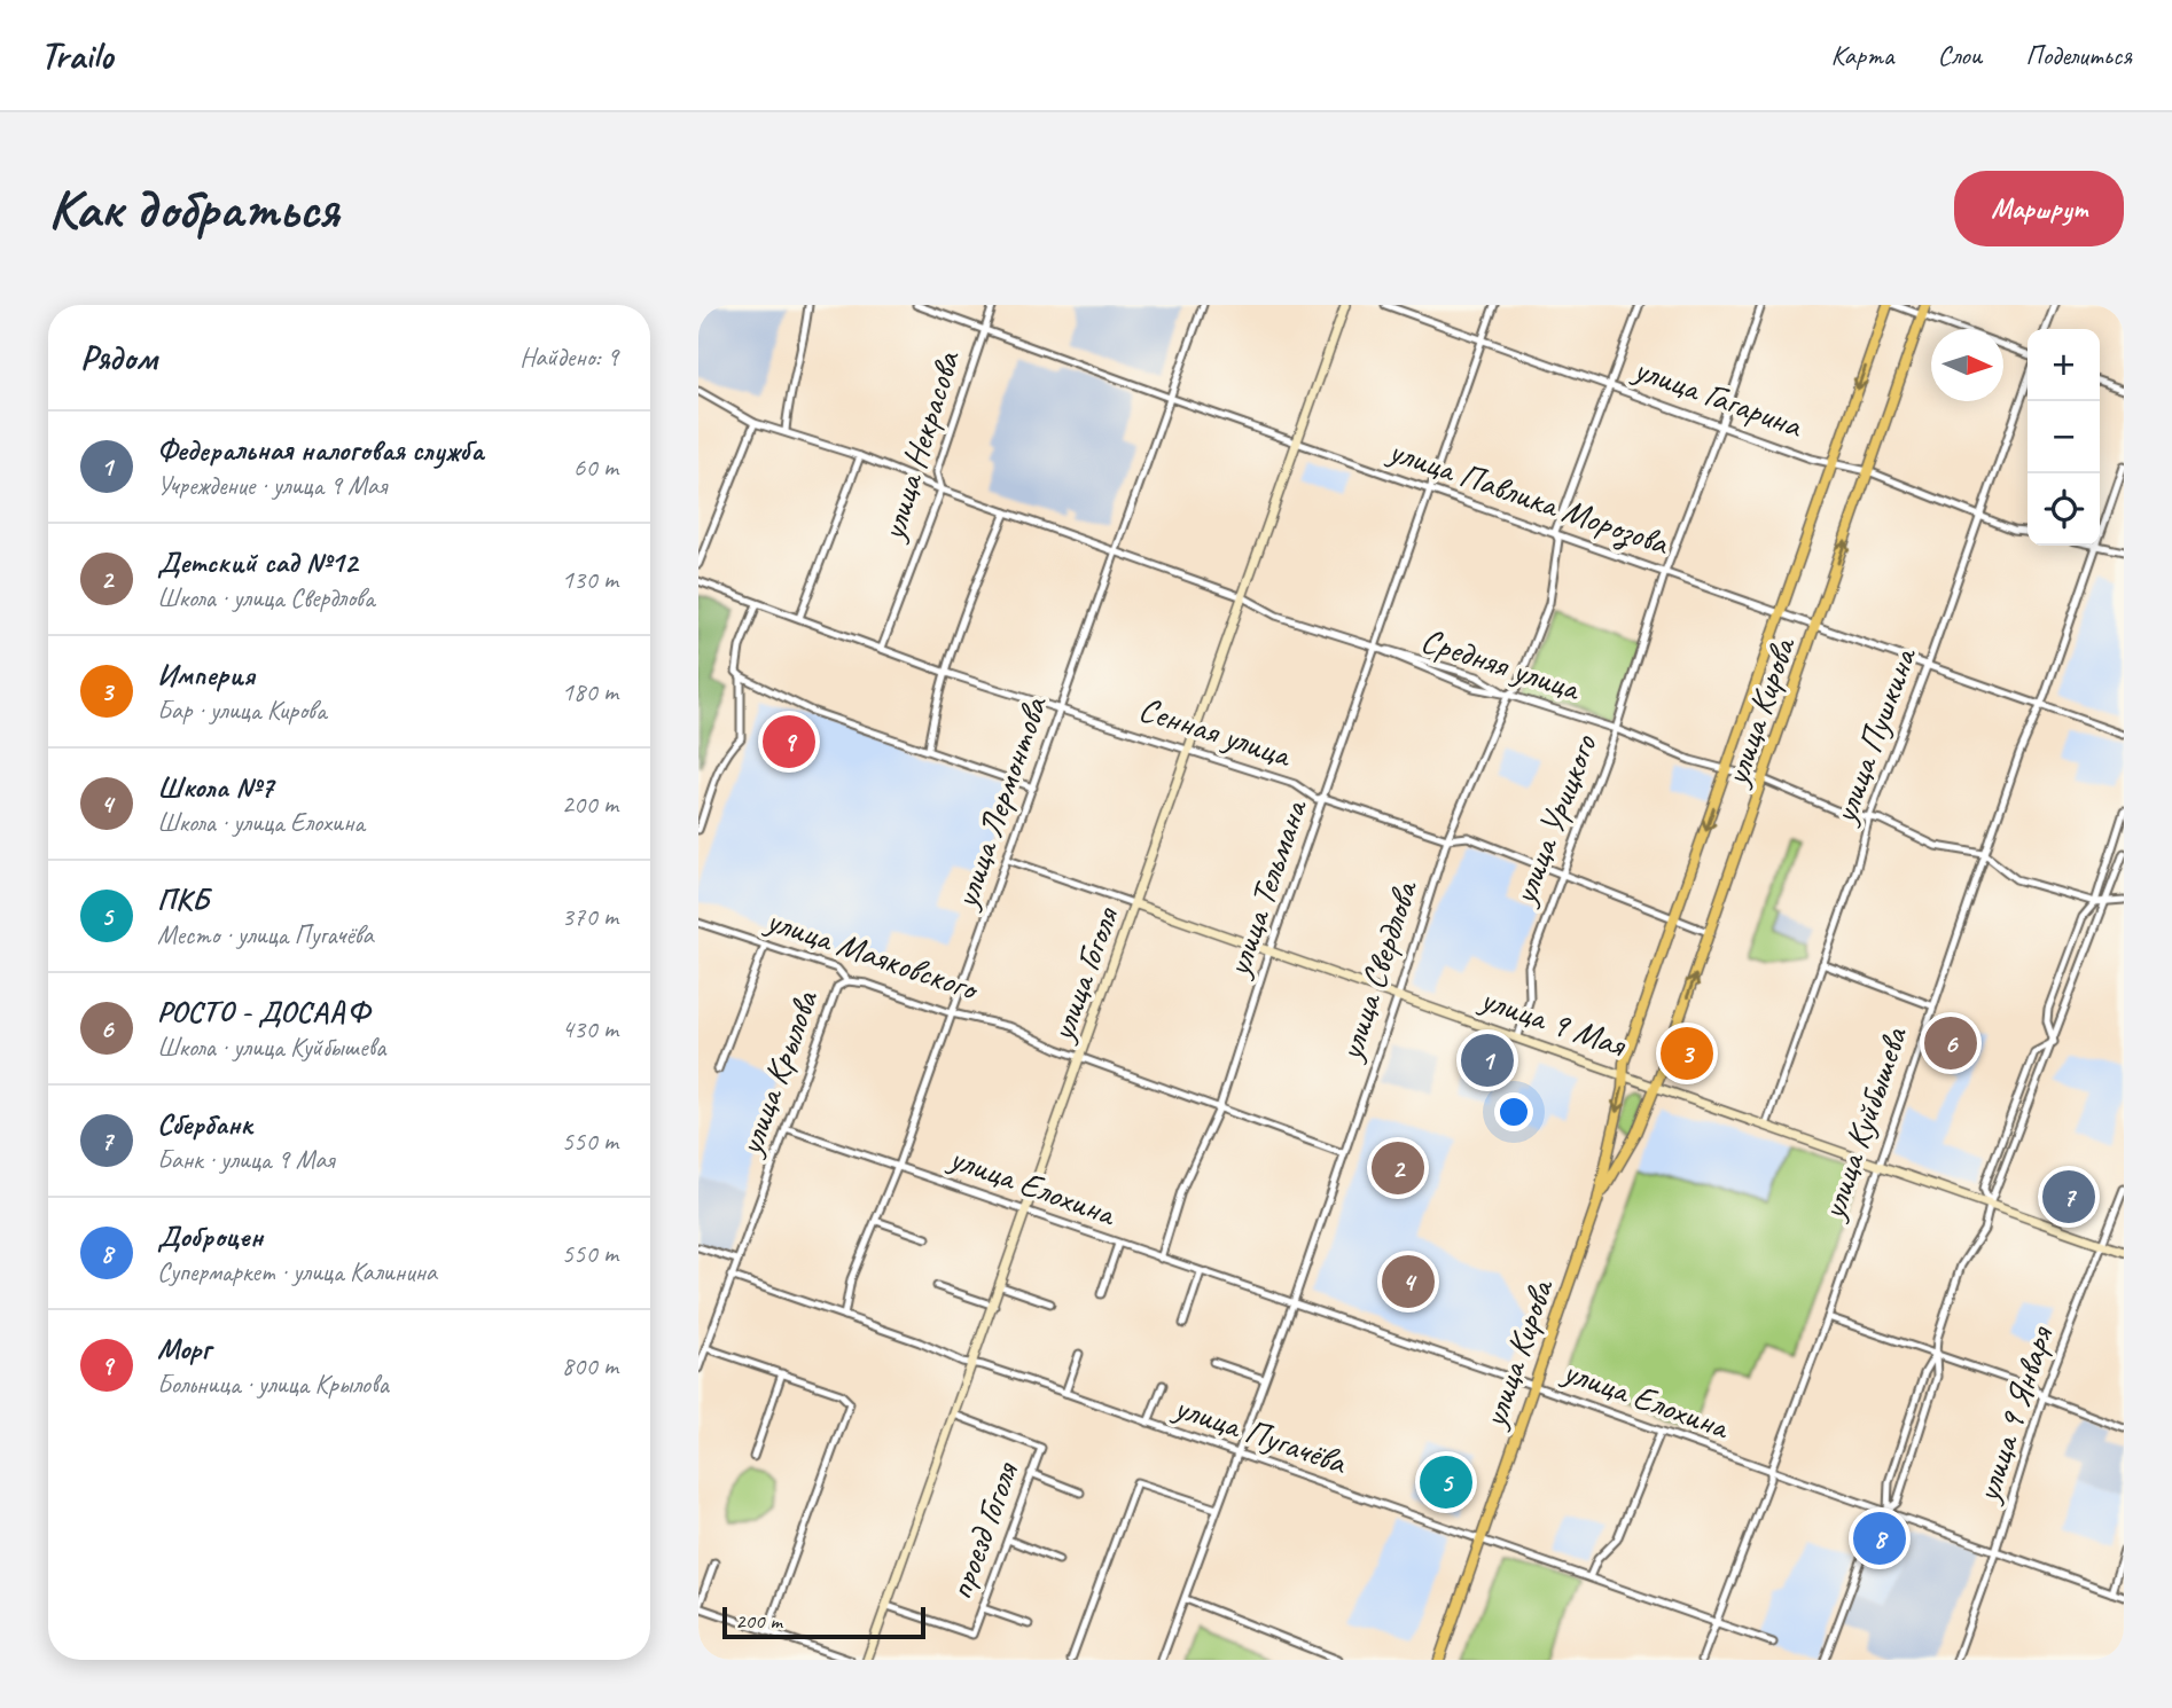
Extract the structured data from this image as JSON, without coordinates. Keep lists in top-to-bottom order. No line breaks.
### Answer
{"streets":{"main road":["улица Кирова"],"street":["улица Гагарина","улица Некрасова","улица Павлика Морозова","Средняя улица","Сенная улица","улица Пушкина","улица Лермонтова","улица Урицкого","улица Тельмана","улица Маяковского","улица Свердлова","улица Гоголя","улица 9 Мая","улица Крылова","улица Куйбышева","улица Елохина","улица 9 Января","улица Пугачёва","проезд Гоголя"]},"crossings":[["улица Гагарина","улица Кирова"],["улица Гагарина","улица Пушкина"],["улица Гагарина","улица Урицкого"],["улица Гагарина","улица Тельмана"],["улица Гагарина","улица Свердлова"],["улица Некрасова","улица Павлика Морозова"],["улица Некрасова","Средняя улица"],["улица Некрасова","Сенная улица"],["улица Павлика Морозова","улица Кирова"],["улица Павлика Морозова","улица Пушкина"],["улица Павлика Морозова","улица Лермонтова"],["улица Павлика Морозова","улица Урицкого"],["улица Павлика Морозова","улица Тельмана"],["улица Павлика Морозова","улица Свердлова"],["улица Павлика Морозова","улица Гоголя"],["улица Павлика Морозова","улица Куйбышева"],["Средняя улица","улица Кирова"],["Средняя улица","улица Пушкина"],["Средняя улица","улица Лермонтова"],["Средняя улица","улица Урицкого"],["Средняя улица","улица Тельмана"],["Средняя улица","улица Свердлова"],["Средняя улица","улица Гоголя"],["Средняя улица","улица Куйбышева"],["улица Кирова","Сенная улица"],["улица Кирова","улица 9 Мая"],["улица Кирова","улица Елохина"],["улица Кирова","улица Пугачёва"],["Сенная улица","улица Лермонтова"],["Сенная улица","улица Урицкого"],["Сенная улица","улица Тельмана"],["Сенная улица","улица Свердлова"],["Сенная улица","улица Гоголя"],["улица Пушкина","улица 9 Мая"],["улица Лермонтова","улица Маяковского"],["улица Лермонтова","улица 9 Мая"],["улица Лермонтова","улица Елохина"],["улица Лермонтова","улица Пугачёва"],["улица Урицкого","улица 9 Мая"],["улица Тельмана","улица Маяковского"],["улица Тельмана","улица 9 Мая"],["улица Тельмана","улица Елохина"],["улица Маяковского","улица Свердлова"],["улица Маяковского","улица Гоголя"],["улица Маяковского","улица Крылова"],["улица Свердлова","улица 9 Мая"],["улица Свердлова","улица Елохина"],["улица Свердлова","улица Пугачёва"],["улица Гоголя","улица 9 Мая"],["улица Гоголя","улица Елохина"],["улица Гоголя","улица Пугачёва"],["улица Гоголя","проезд Гоголя"],["улица 9 Мая","улица Куйбышева"],["улица 9 Мая","улица 9 Января"],["улица Крылова","улица Елохина"],["улица Крылова","улица Пугачёва"],["улица Куйбышева","улица Елохина"],["улица Куйбышева","улица Пугачёва"],["улица Елохина","улица 9 Января"]],"scale_bar":"200 m","north":"right","page":{"header":"Trailo","nav":["Карта","Слои","Поделиться"],"buttons":"Маршрут","title":"Как добраться","heading":["Рядом","Найдено: 9"],"map_buttons":["+","−"],"list":[{"mark":"1","name":"Федеральная налоговая служба","note":"Учреждение · улица 9 Мая","value":"60 m"},{"mark":"2","name":"Детский сад №12","note":"Школа · улица Свердлова","value":"130 m"},{"mark":"3","name":"Империя","note":"Бар · улица Кирова","value":"180 m"},{"mark":"4","name":"Школа №7","note":"Школа · улица Елохина","value":"200 m"},{"mark":"5","name":"ПКБ","note":"Место · улица Пугачёва","value":"370 m"},{"mark":"6","name":"РОСТО - ДОСААФ","note":"Школа · улица Куйбышева","value":"430 m"},{"mark":"7","name":"Сбербанк","note":"Банк · улица 9 Мая","value":"550 m"},{"mark":"8","name":"Доброцен","note":"Супермаркет · улица Калинина","value":"550 m"},{"mark":"9","name":"Морг","note":"Больница · улица Крылова","value":"800 m"}],"pins":["9","6","3","1","2","7","4","5","8"],"scale":"200 m"}}
